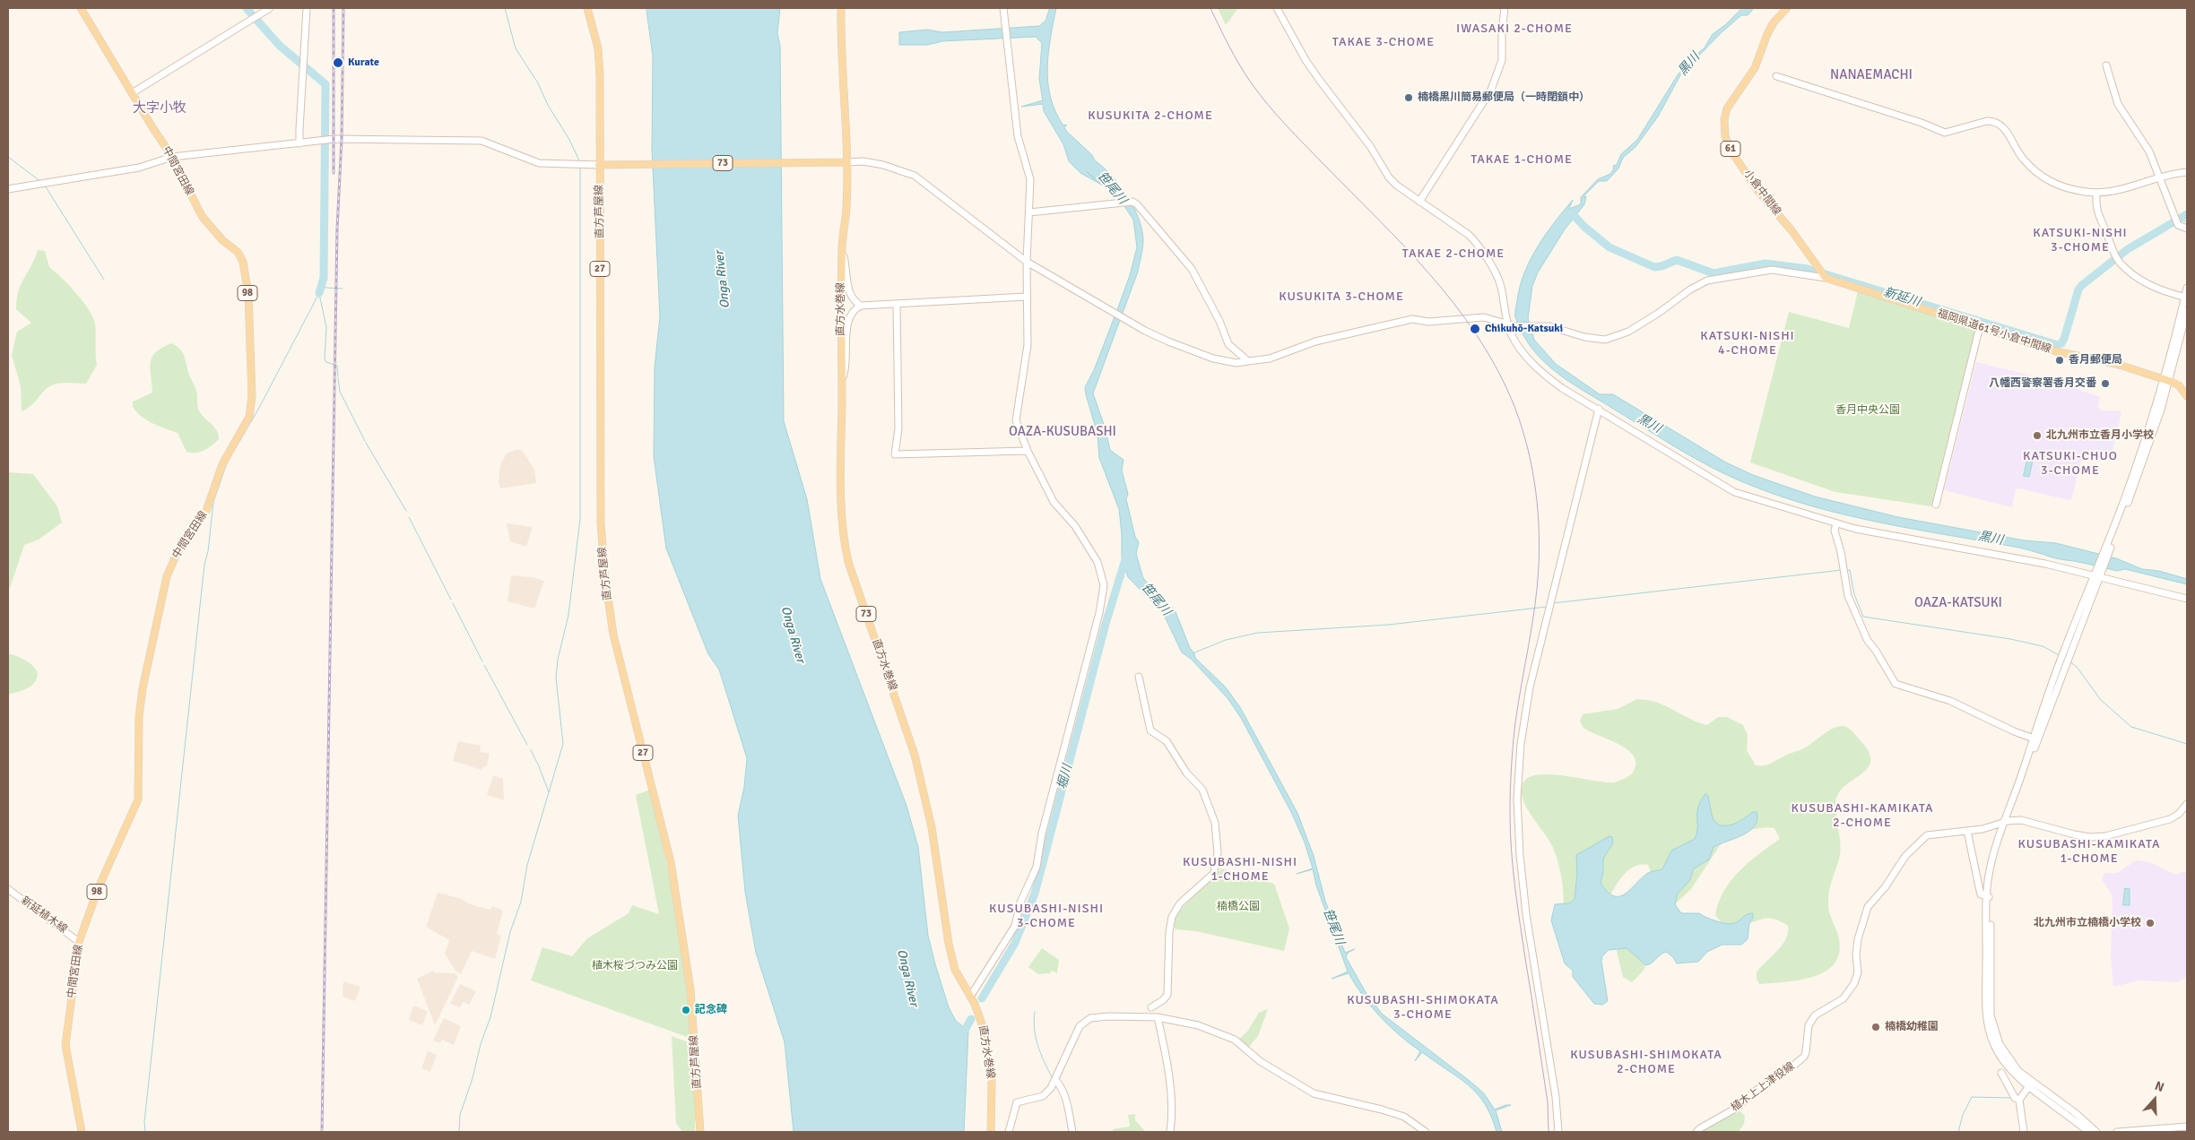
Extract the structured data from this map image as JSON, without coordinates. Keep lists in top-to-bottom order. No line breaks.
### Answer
{"streets":{"main road":["61","73","中間宮田線","小倉中間線","直方芦屋線","27","98","直方水巻線","福岡県道61号小倉中間線"],"street":["新延植木線","植木上上津役線"]},"crossings":[["73","直方芦屋線"],["73","直方水巻線"],["中間宮田線","新延植木線"],["小倉中間線","福岡県道61号小倉中間線"]],"districts":["IWASAKI 2-CHOME","TAKAE 3-CHOME","NANAEMACHI","大字小牧","KUSUKITA 2-CHOME","TAKAE 1-CHOME","KATSUKI-NISHI 3-CHOME","TAKAE 2-CHOME","KUSUKITA 3-CHOME","KATSUKI-NISHI 4-CHOME","OAZA-KUSUBASHI","KATSUKI-CHUO 3-CHOME","OAZA-KATSUKI","KUSUBASHI-KAMIKATA 2-CHOME","KUSUBASHI-KAMIKATA 1-CHOME","KUSUBASHI-NISHI 1-CHOME","KUSUBASHI-NISHI 3-CHOME","KUSUBASHI-SHIMOKATA 3-CHOME","KUSUBASHI-SHIMOKATA 2-CHOME"],"water":["黒川","笹尾川","Onga River","新延川","堀川"],"parks":["香月中央公園","楠橋公園","植木桜づつみ公園"],"places":["Kurate","楠橋黒川簡易郵便局（一時閉鎖中）","Chikuhō-Katsuki","香月郵便局","八幡西警察署香月交番","北九州市立香月小学校","北九州市立楠橋小学校","記念碑","楠橋幼稚園"],"north":"top"}
